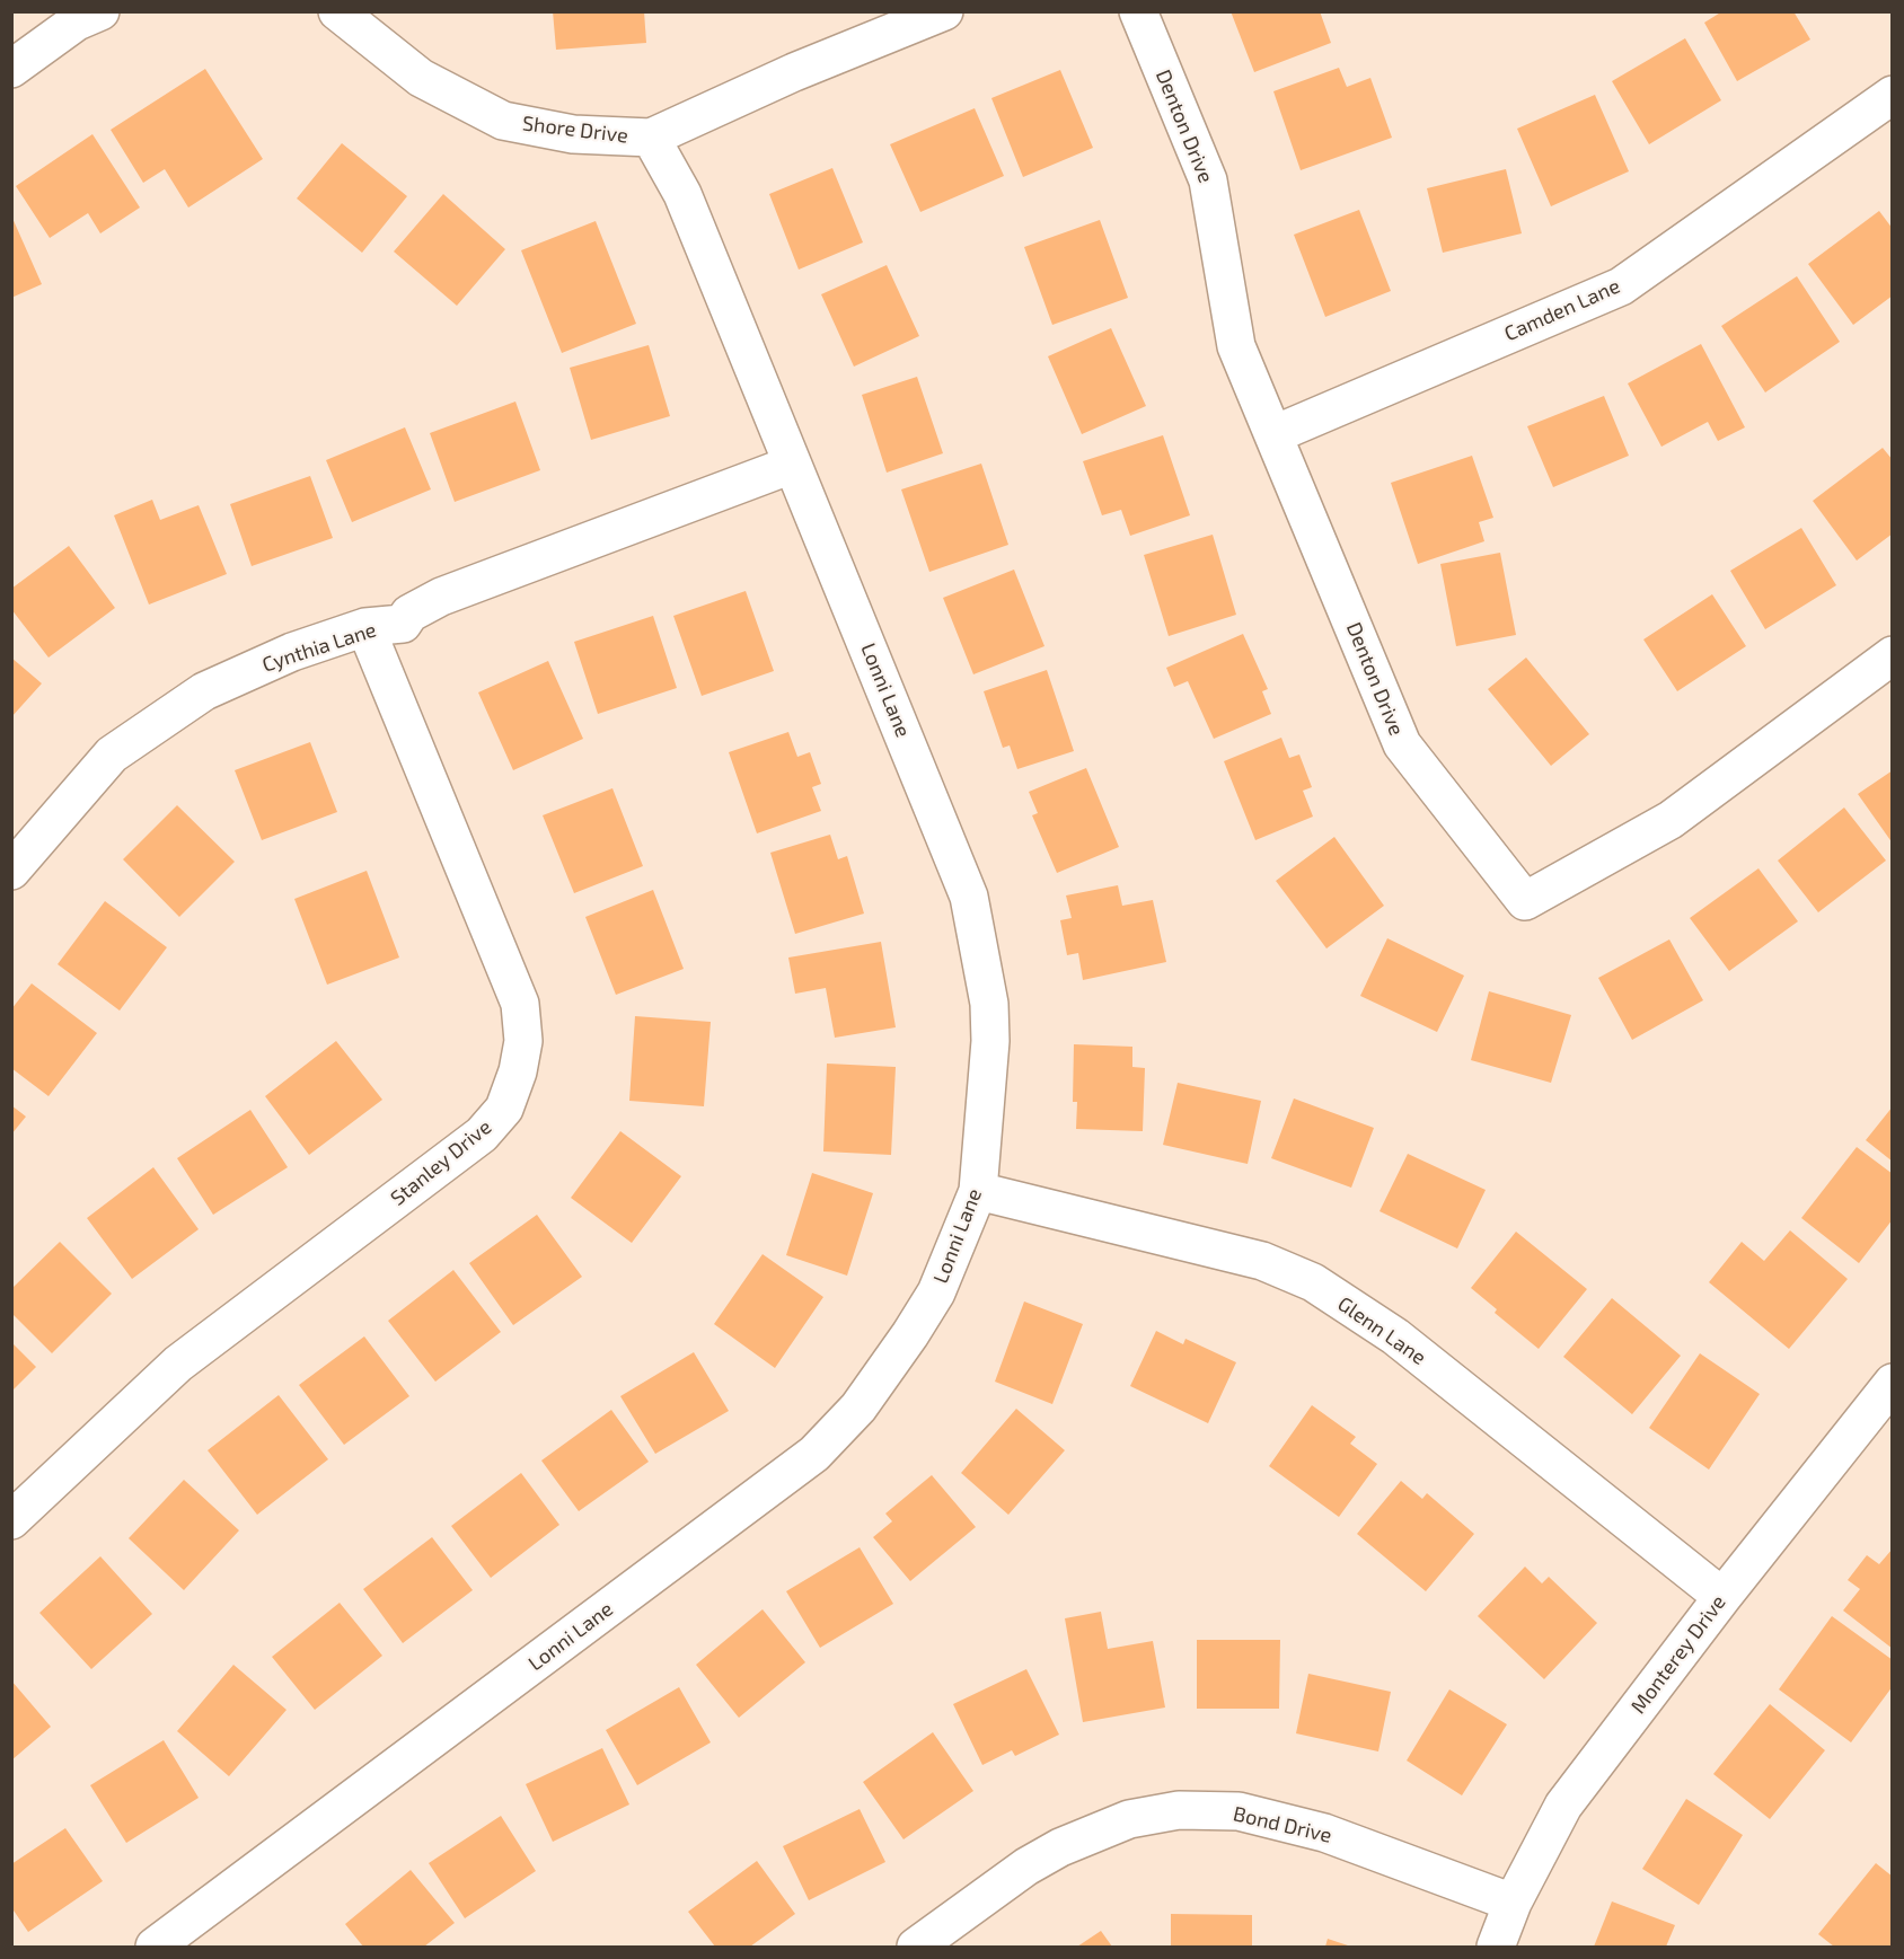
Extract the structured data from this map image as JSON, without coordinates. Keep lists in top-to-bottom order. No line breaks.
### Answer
{"streets":{"street":["Denton Drive","Shore Drive","Camden Lane","Cynthia Lane","Lonni Lane","Stanley Drive","Glenn Lane","Monterey Drive","Bond Drive"]},"crossings":[["Denton Drive","Camden Lane"],["Shore Drive","Lonni Lane"],["Cynthia Lane","Lonni Lane"],["Cynthia Lane","Stanley Drive"],["Lonni Lane","Glenn Lane"],["Glenn Lane","Monterey Drive"],["Monterey Drive","Bond Drive"]]}
